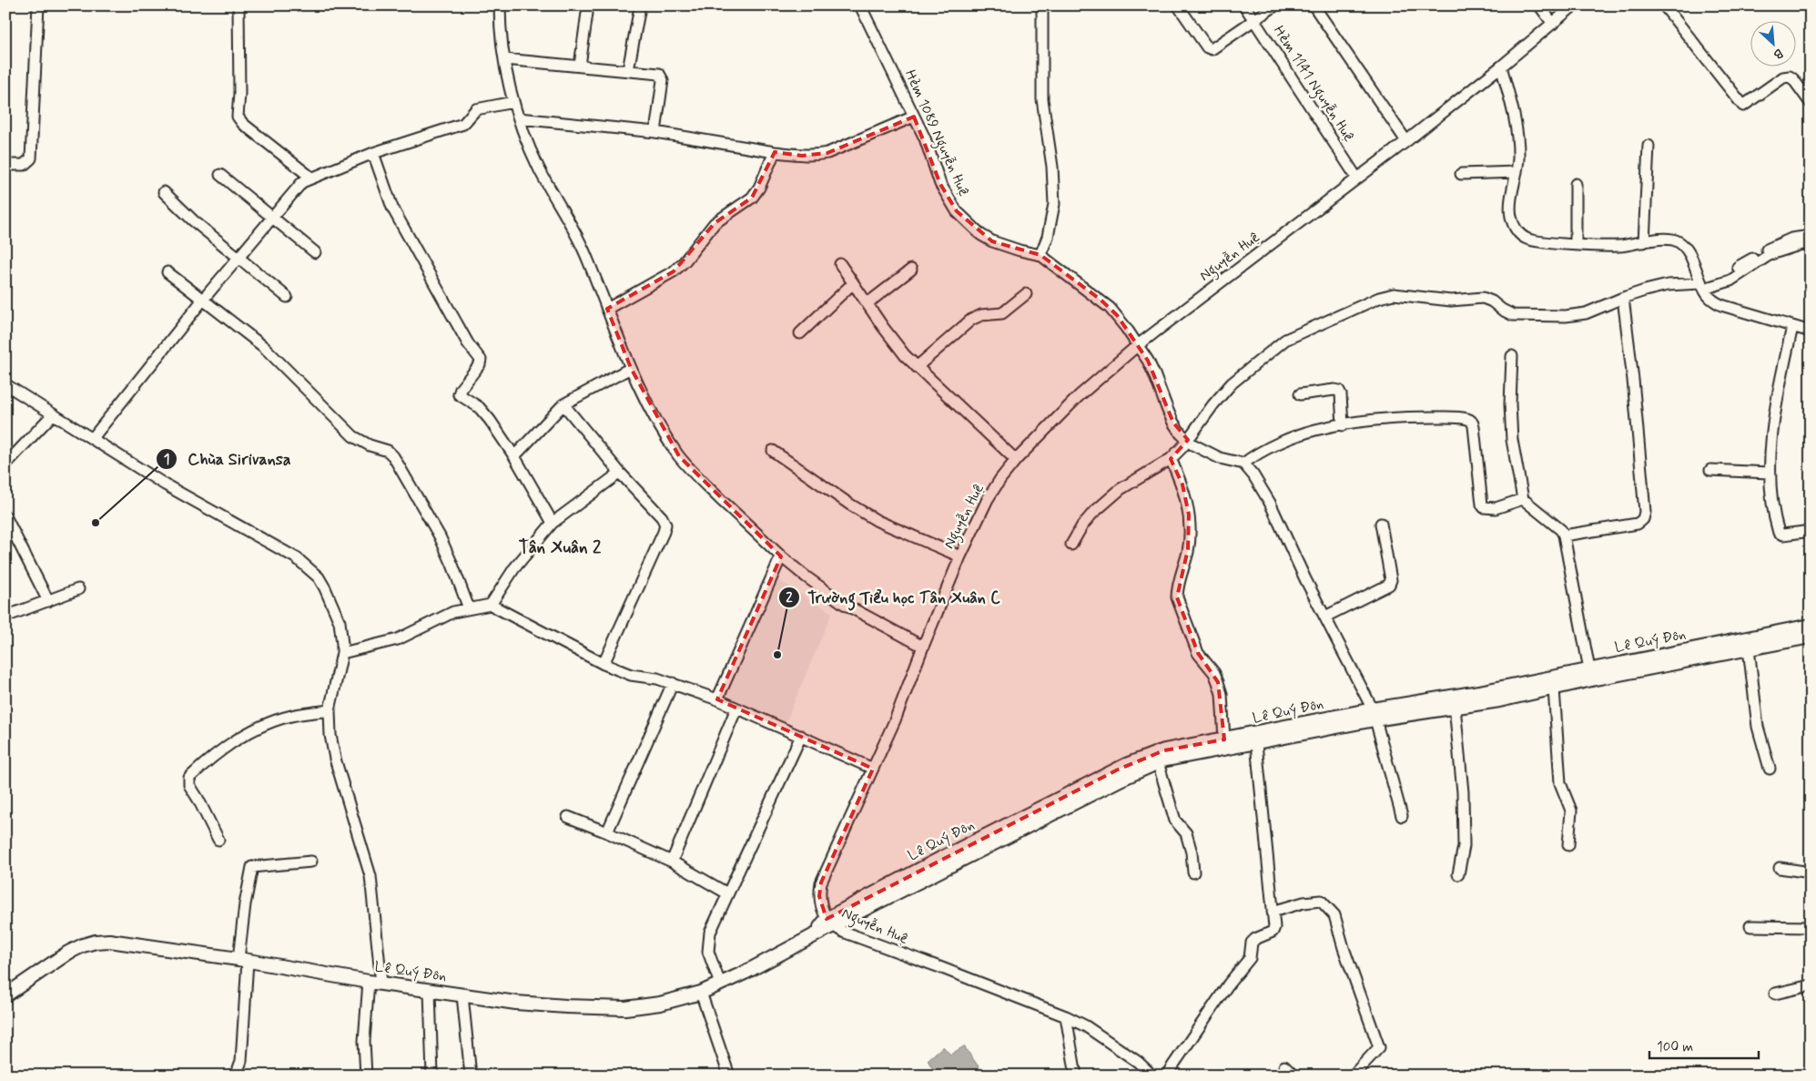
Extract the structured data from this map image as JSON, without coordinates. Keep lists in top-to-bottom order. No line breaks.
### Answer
{"streets":{"main road":["Lê Quý Đôn"],"street":["Hẻm 1141 Nguyễn Huệ","Hẻm 1089 Nguyễn Huệ","Nguyễn Huệ"]},"crossings":[["Hẻm 1141 Nguyễn Huệ","Nguyễn Huệ"],["Hẻm 1089 Nguyễn Huệ","Nguyễn Huệ"],["Nguyễn Huệ","Lê Quý Đôn"]],"districts":["Tân Xuân 2"],"places":["Chùa Sirivansa","Trường Tiểu học Tân Xuân C"],"scale_bar":"100 m","north":"bottom right"}
